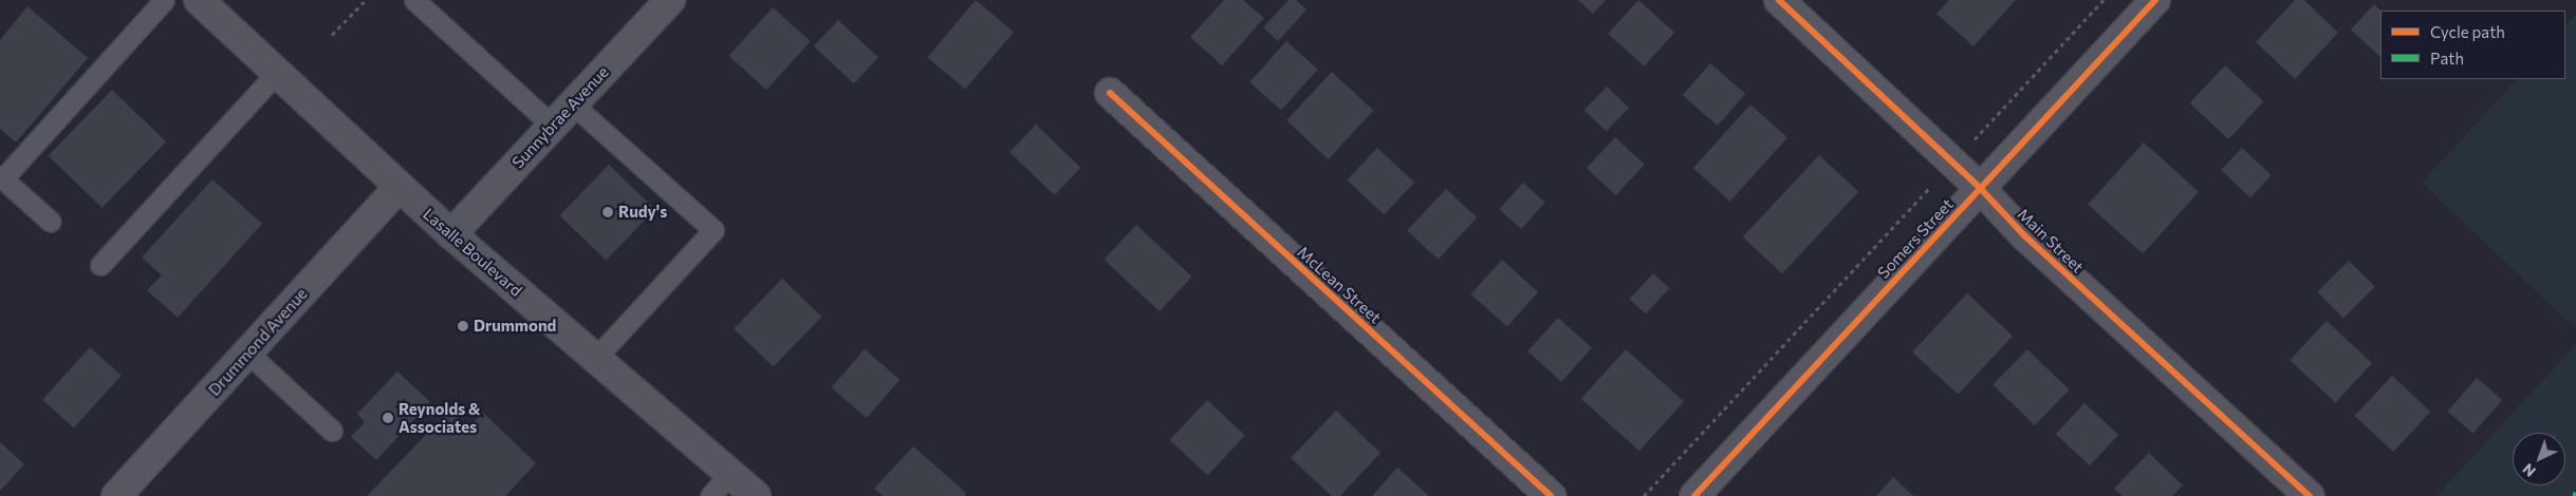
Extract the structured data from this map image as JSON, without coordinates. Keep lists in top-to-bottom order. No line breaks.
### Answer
{"streets":{"main road":["Lasalle Boulevard"],"street":["Sunnybrae Avenue","Somers Street","Main Street","McLean Street","Drummond Avenue"]},"crossings":[["Sunnybrae Avenue","Lasalle Boulevard"],["Somers Street","Main Street"],["Lasalle Boulevard","Drummond Avenue"]],"places":["Rudy's","Drummond","Reynolds & Associates"],"legend":["Cycle path","Path"],"north":"bottom left"}
